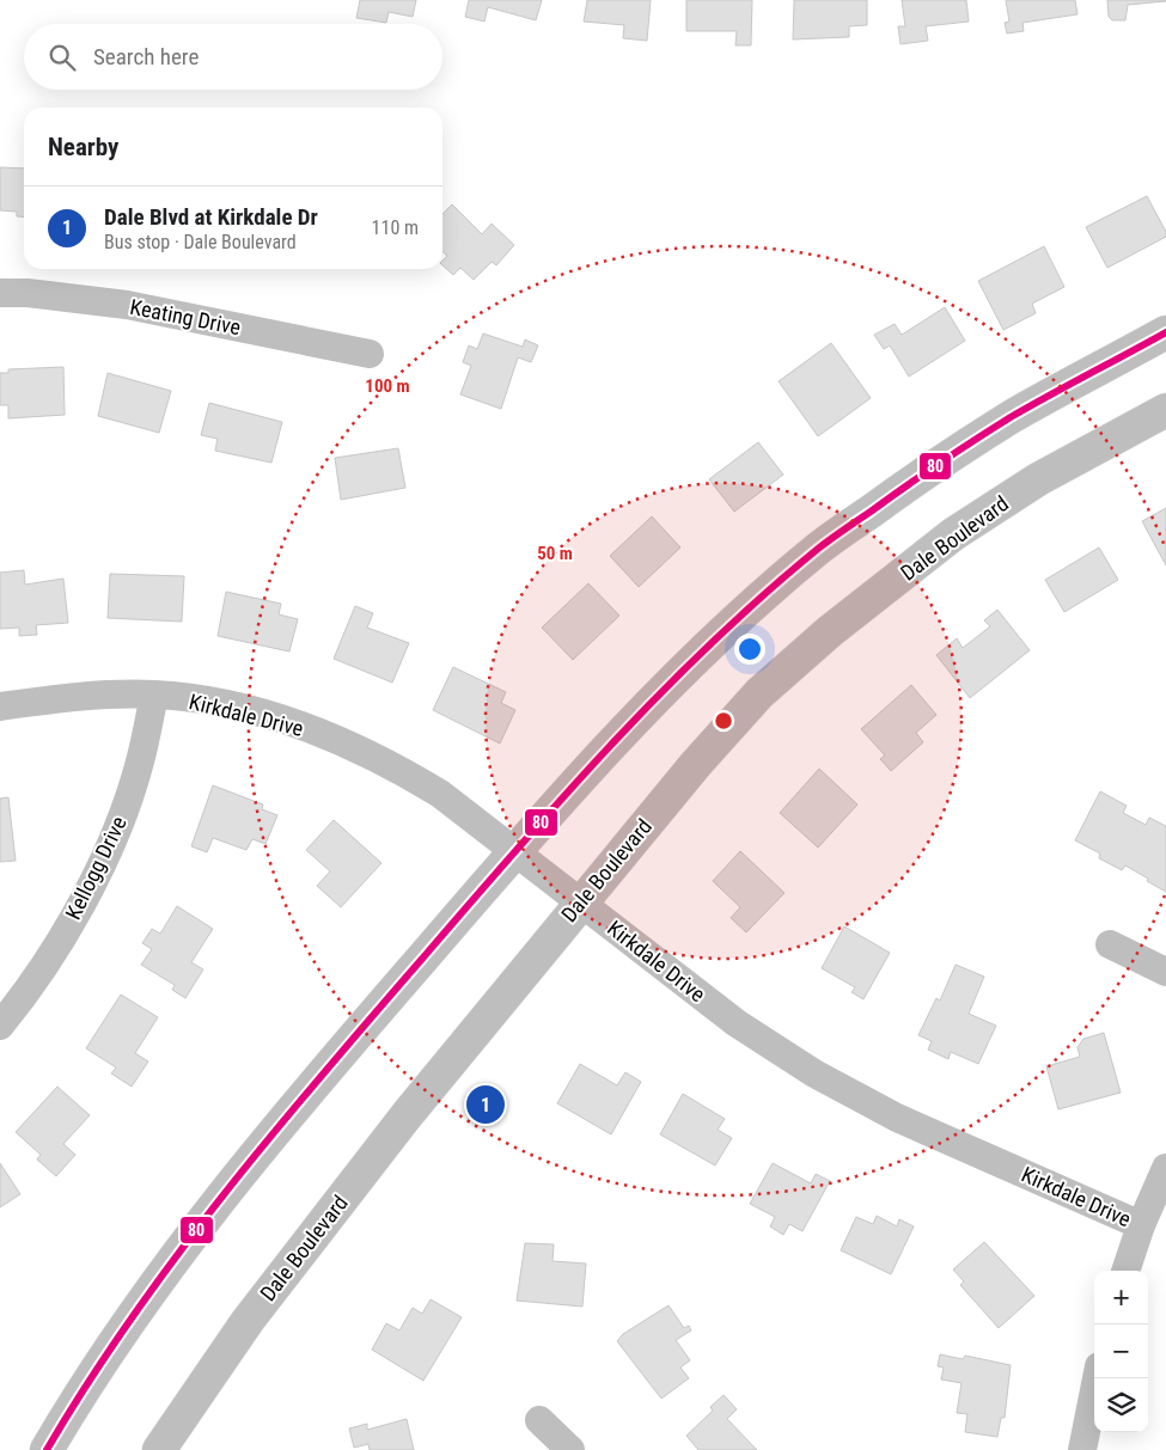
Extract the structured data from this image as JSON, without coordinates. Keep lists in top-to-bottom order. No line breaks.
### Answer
{"streets":{"main road":["Dale Boulevard"],"street":["Keating Drive","Kirkdale Drive","Kellogg Drive"]},"crossings":[["Dale Boulevard","Kirkdale Drive"],["Kirkdale Drive","Kellogg Drive"]],"lines":["transit line 80"],"page":{"search":"Search here","heading":"Nearby","list":[{"mark":"1","name":"Dale Blvd at Kirkdale Dr","note":"Bus stop · Dale Boulevard","value":"110 m"}],"pins":"1","map_buttons":["+","−"]},"rings":["100 m","50 m"]}
